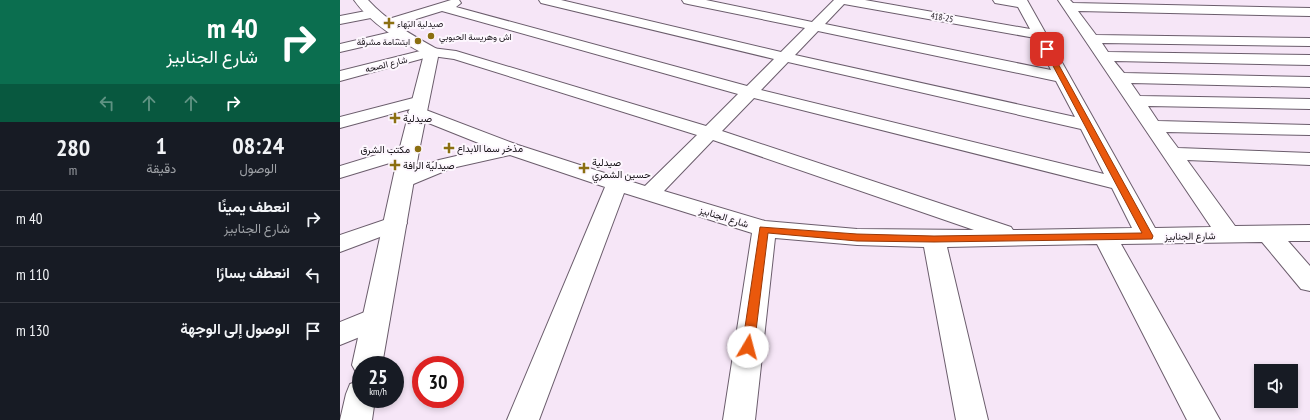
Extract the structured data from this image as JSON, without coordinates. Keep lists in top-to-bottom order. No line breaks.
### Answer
{"streets":{"street":["418-25","شارع الصحه","شارع الجنابيز"]},"places":{"health":["صيدلية البهاء","صيدلية","مذخر سما الابداع","صيدلية الرافة","صيدلية حسين الشمري"],"other":["اش وهريسة الحبوبي","ابتسامة مشرقة","مكتب الشرق"]},"page":{"turn":["40 m","شارع الجنابيز"],"eta":["08:24","الوصول","1","دقيقة","280","m"],"list":[{"name":"انعطف يمينًا","note":"شارع الجنابيز","value":"40 m"},{"name":"انعطف يسارًا","value":"110 m"},{"name":"الوصول إلى الوجهة","value":"130 m"}],"speed":"25 km/h","limit":"30"}}
